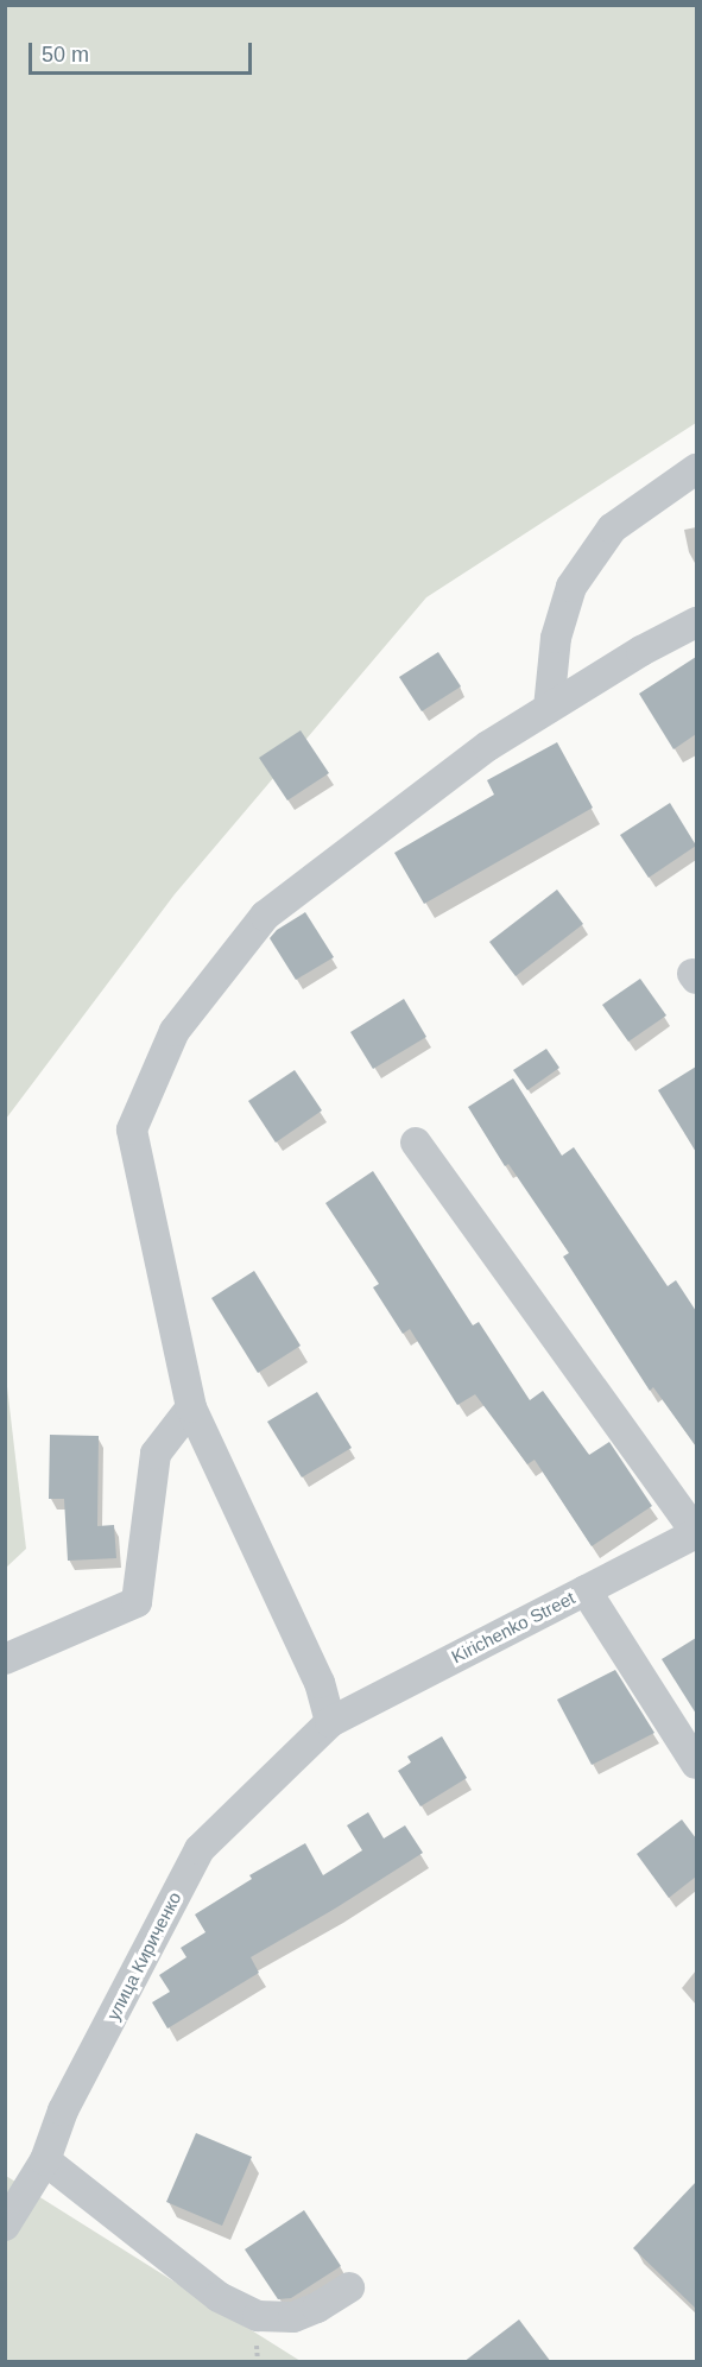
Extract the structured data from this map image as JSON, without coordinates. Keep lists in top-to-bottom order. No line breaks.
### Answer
{"streets":{"street":["Kirichenko Street","улица Кириченко"]},"crossings":[["Kirichenko Street","улица Кириченко"]],"scale_bar":"50 m"}
